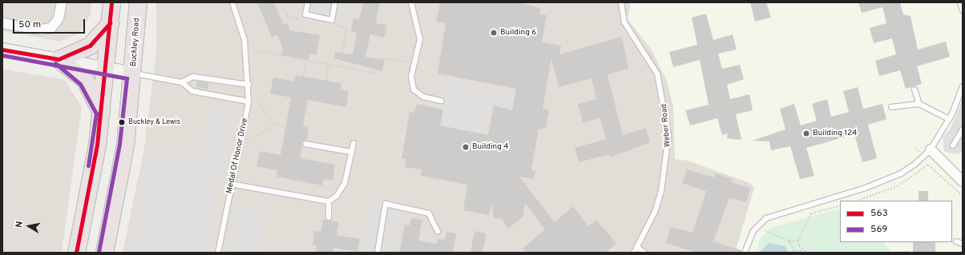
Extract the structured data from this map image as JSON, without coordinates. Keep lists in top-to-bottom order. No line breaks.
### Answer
{"streets":{"highway":["Buckley Road"],"lane":["Weber Road","Medal Of Honor Drive"]},"places":["Building 6","Buckley & Lewis","Building 124","Building 4"],"lines":["transit line 563","transit line 569"],"legend":["563","569"],"scale_bar":"50 m","north":"left"}
